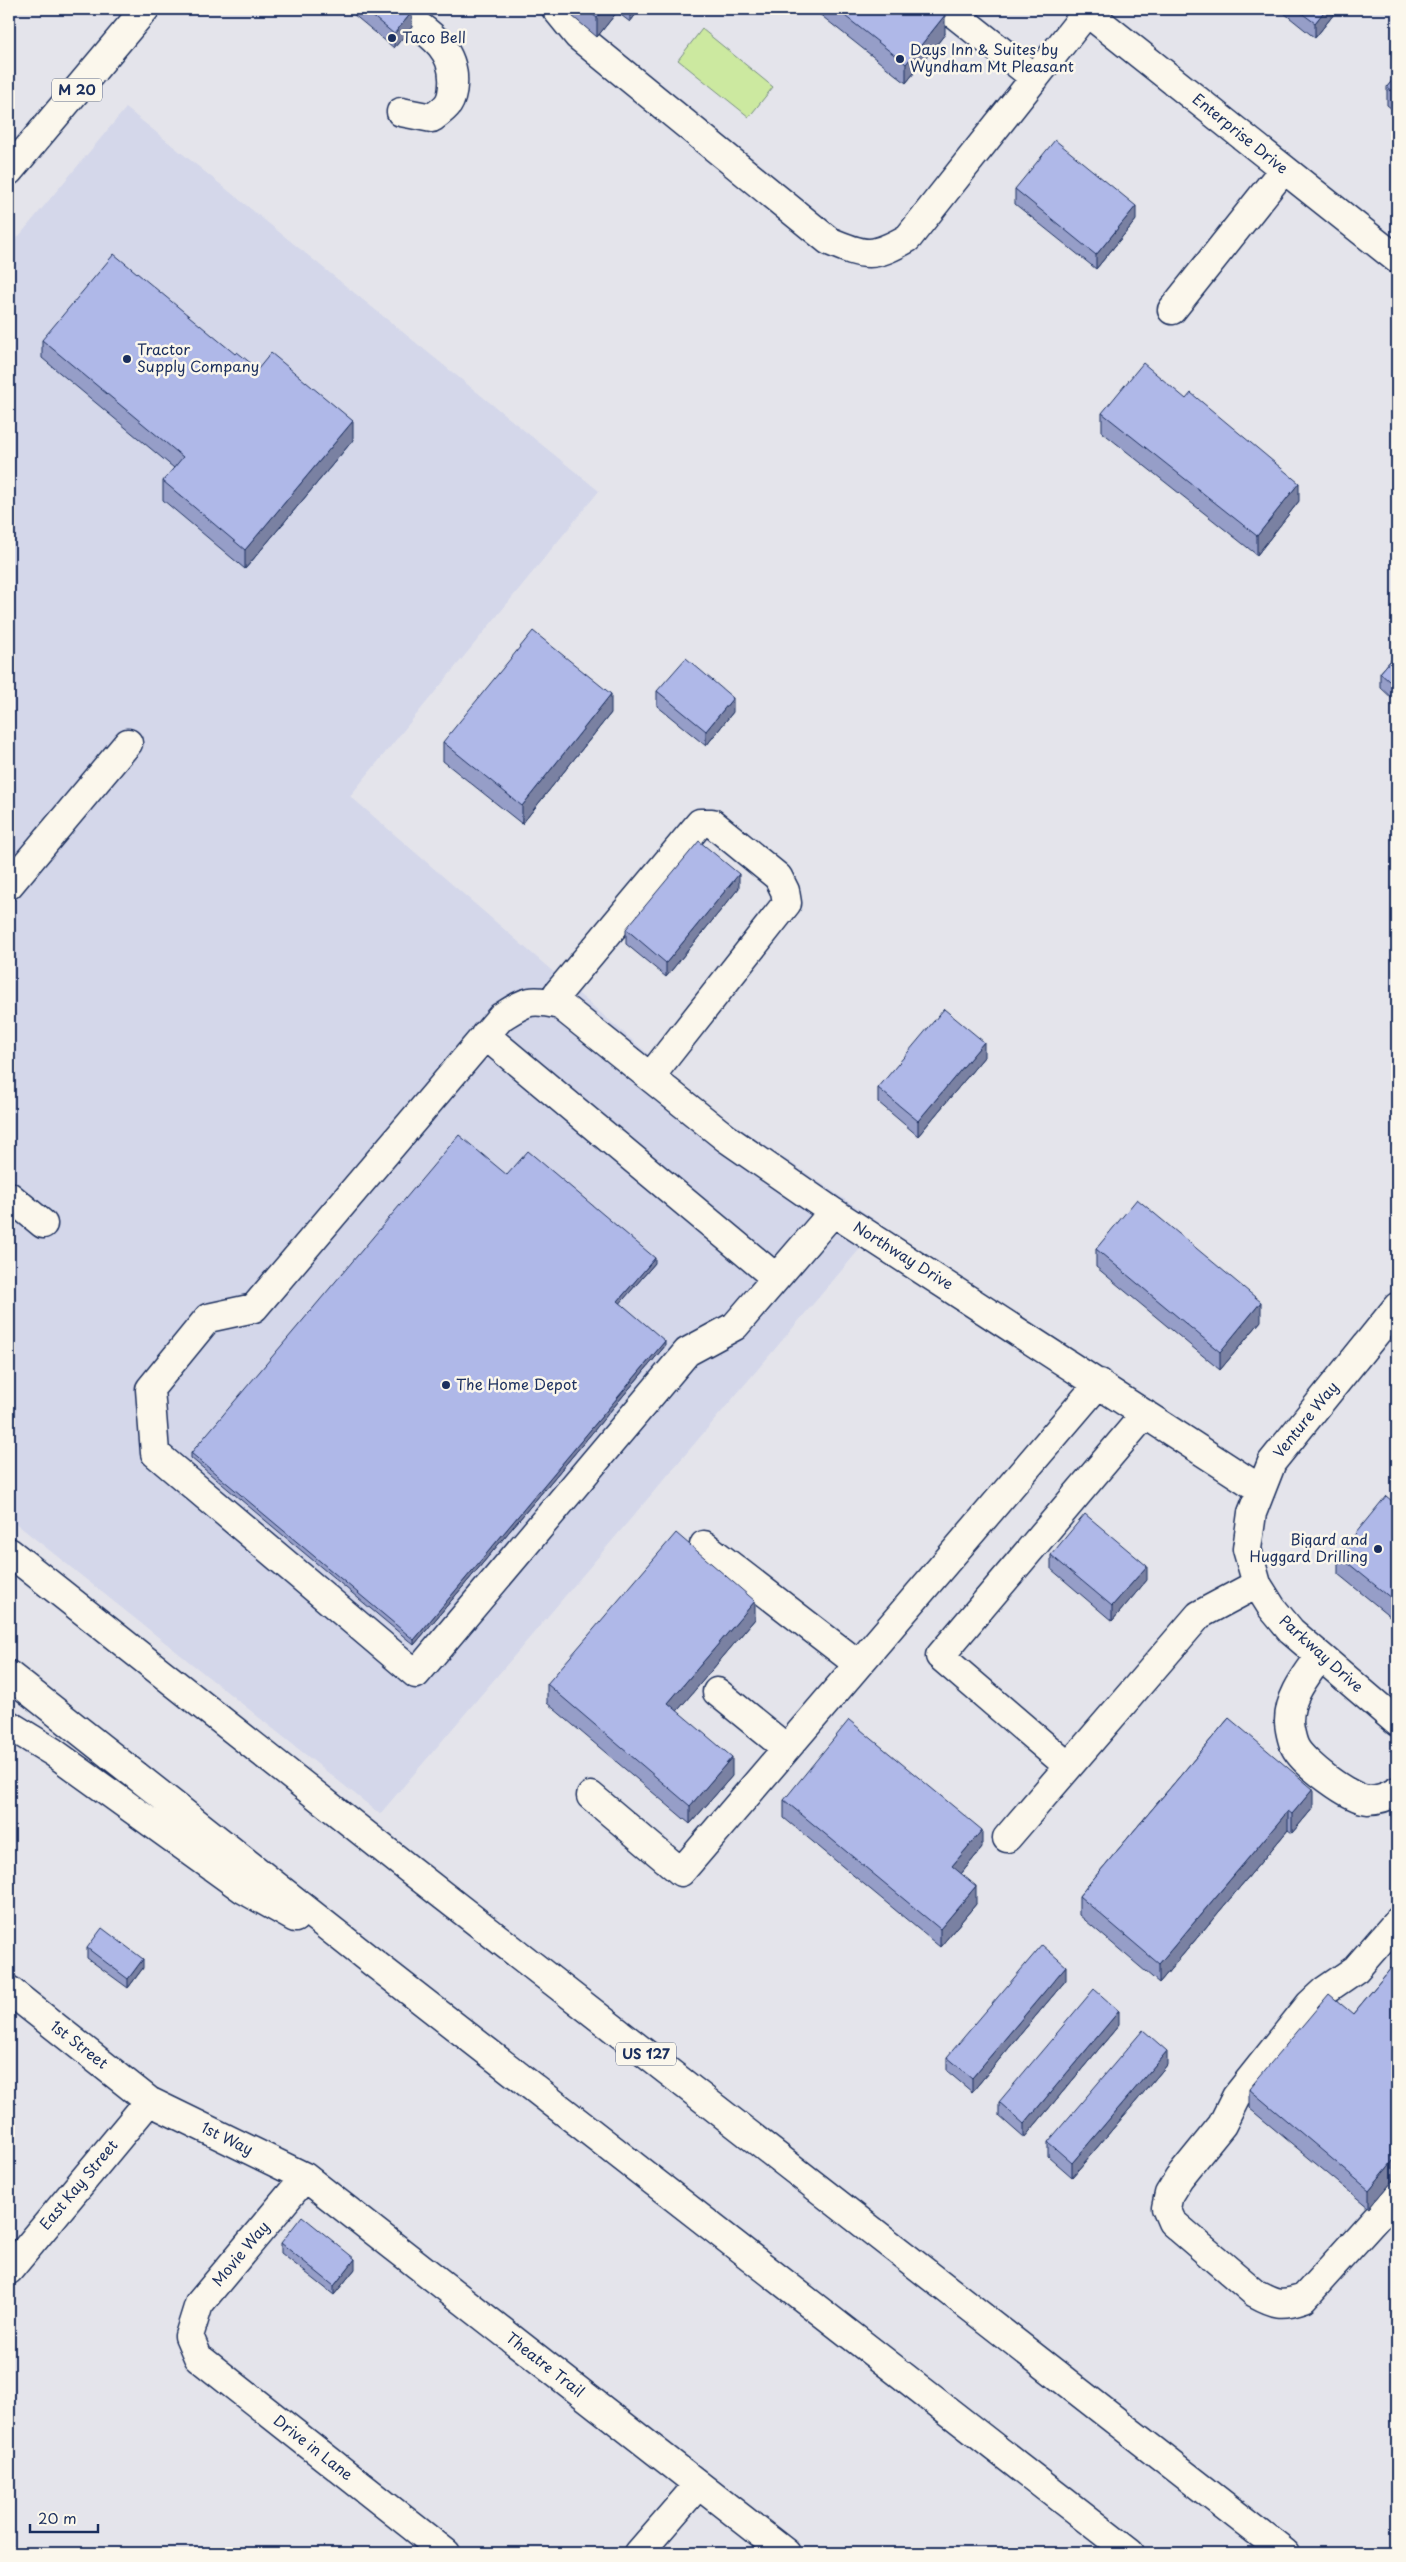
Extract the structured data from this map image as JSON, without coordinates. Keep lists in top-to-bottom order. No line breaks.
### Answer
{"streets":{"main road":["M 20","Enterprise Drive","Northway Drive","Venture Way","Parkway Drive","1st Street","US 127","1st Way","East Kay Street","Movie Way","Theatre Trail","Drive in Lane"]},"crossings":[["Northway Drive","Venture Way"],["Venture Way","Parkway Drive"],["1st Street","1st Way"],["1st Street","East Kay Street"],["1st Way","East Kay Street"],["1st Way","Movie Way"],["1st Way","Theatre Trail"],["Movie Way","Theatre Trail"],["Movie Way","Drive in Lane"]],"places":["Taco Bell","Days Inn & Suites by Wyndham Mt Pleasant","Tractor Supply Company","The Home Depot","Bigard and Huggard Drilling"],"scale_bar":"20 m"}
